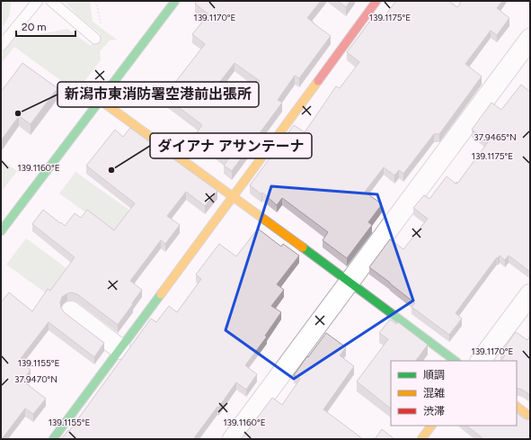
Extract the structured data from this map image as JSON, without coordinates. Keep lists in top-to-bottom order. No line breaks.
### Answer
{"places":["新潟市東消防署空港前出張所","ダイアナ アサンテーナ"],"legend":["順調","混雑","渋滞"],"scale_bar":"20 m","coordinates":["139.1170°E","139.1175°E","37.9465°N","139.1160°E","139.1155°E","37.9470°N"]}
